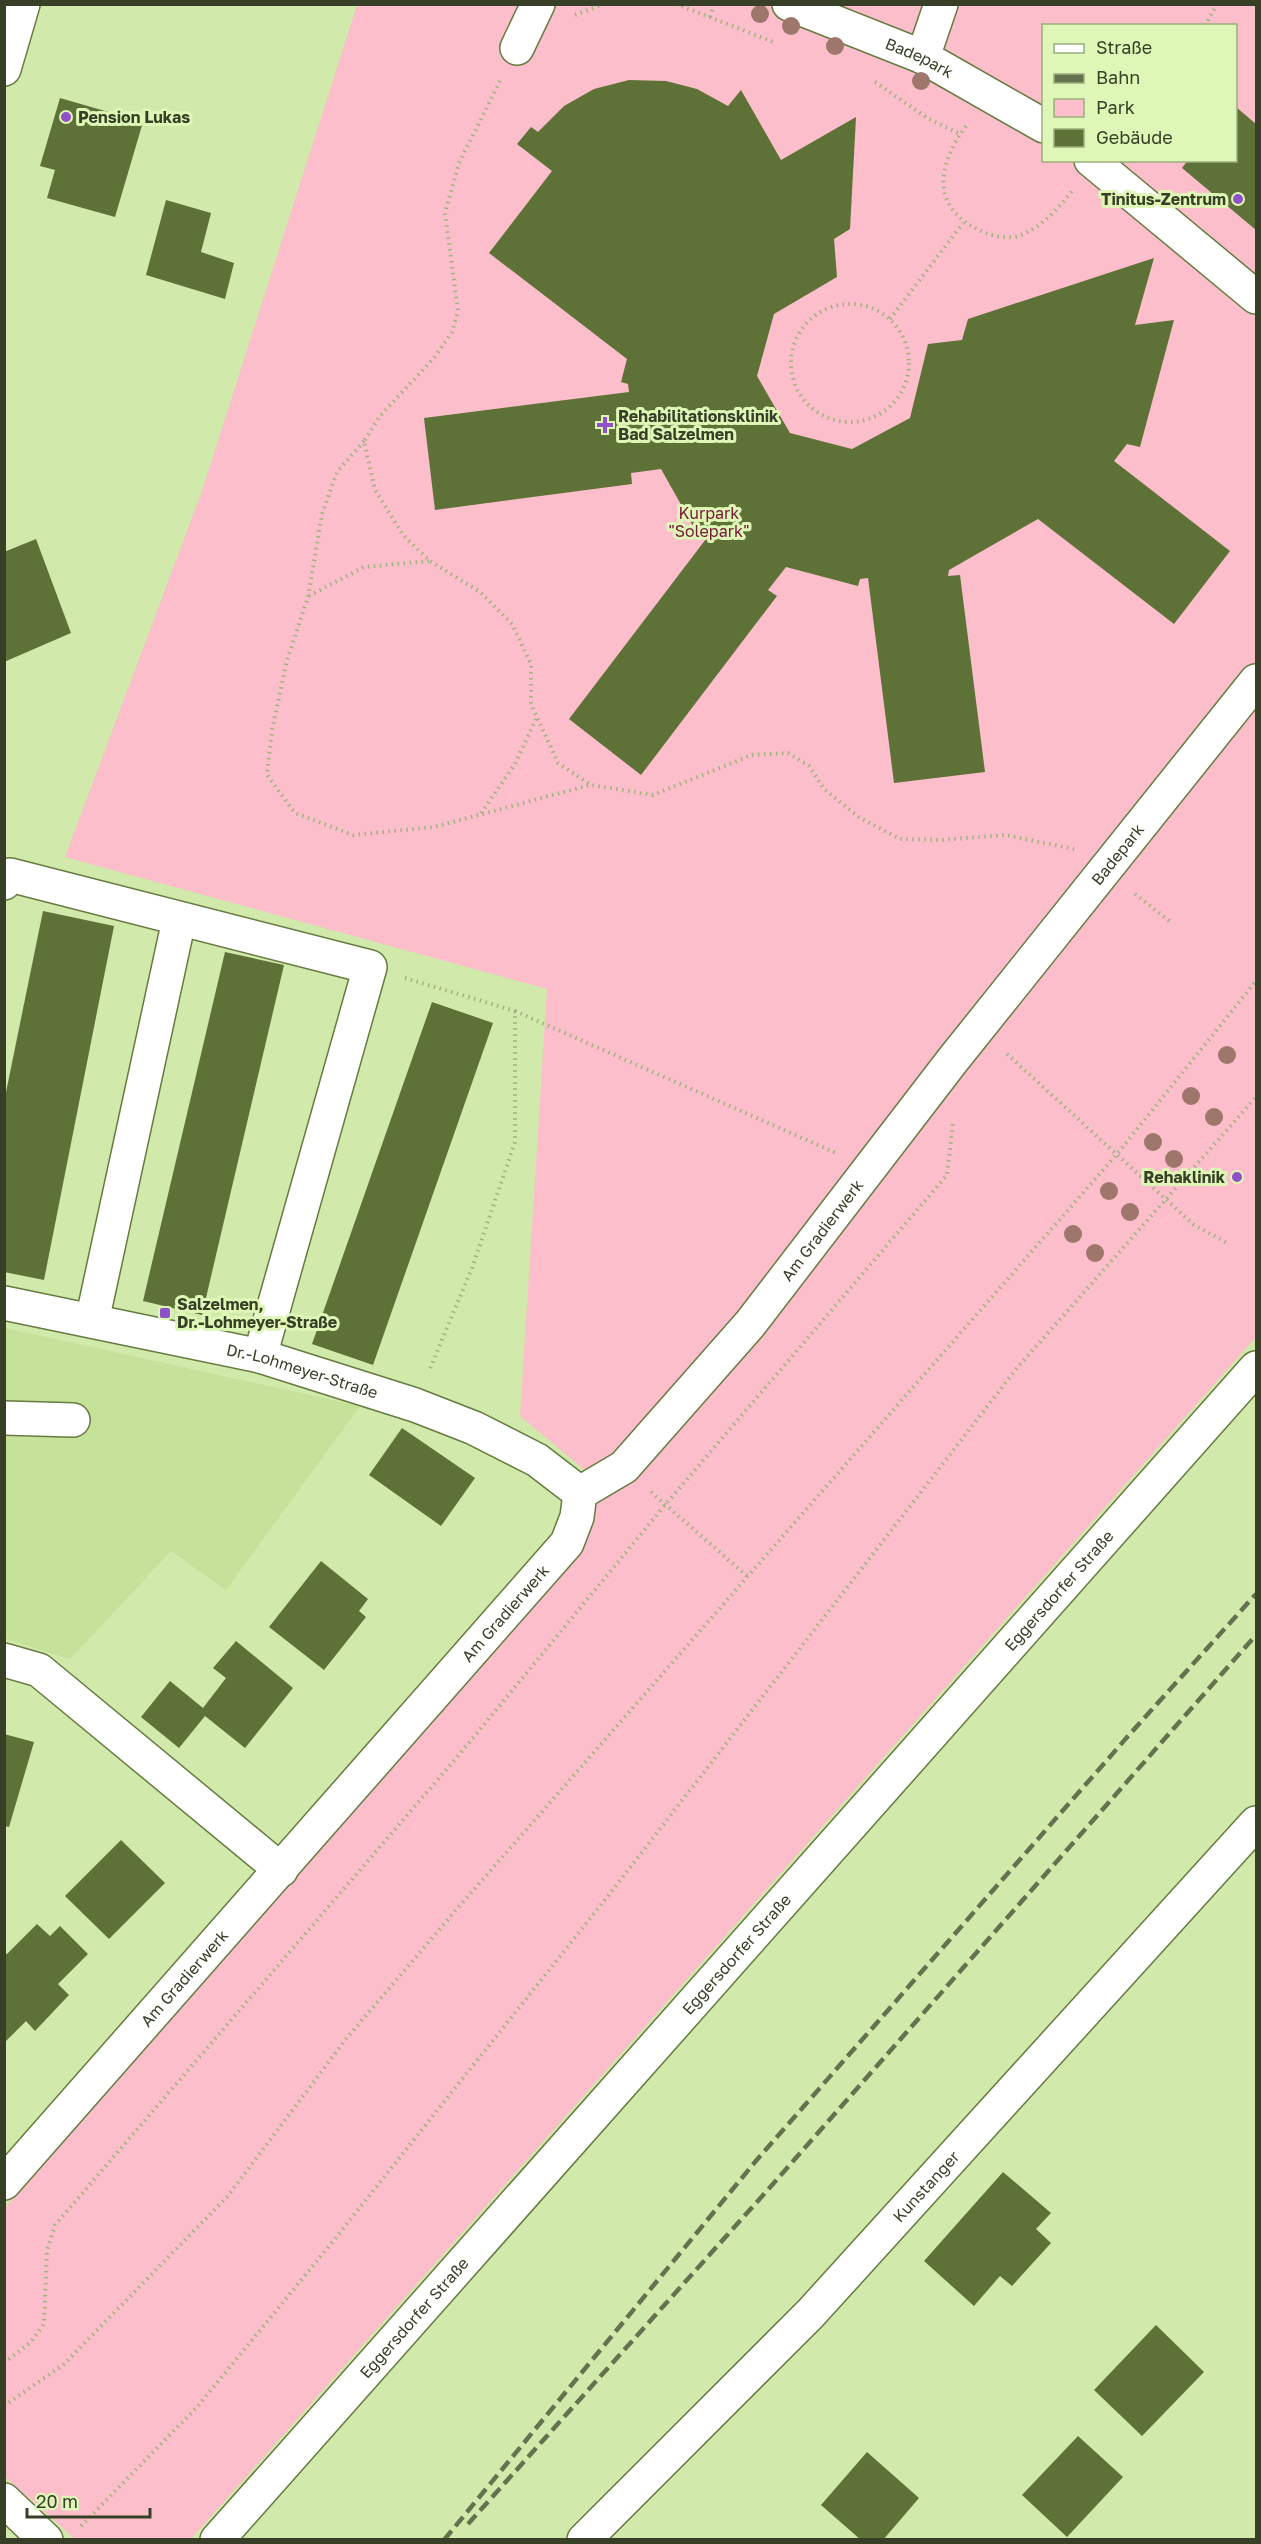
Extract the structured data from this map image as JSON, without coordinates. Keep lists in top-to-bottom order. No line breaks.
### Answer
{"streets":{"street":["Badepark","Am Gradierwerk","Dr.-Lohmeyer-Straße","Eggersdorfer Straße","Kunstanger"]},"crossings":[["Badepark","Am Gradierwerk"],["Am Gradierwerk","Dr.-Lohmeyer-Straße"]],"parks":["Kurpark \"Solepark\""],"places":{"other":["Pension Lukas","Tinitus-Zentrum","Rehaklinik"],"health":["Rehabilitationsklinik Bad Salzelmen"],"transit":["Salzelmen, Dr.-Lohmeyer-Straße"]},"legend":["Straße","Bahn","Park","Gebäude"],"scale_bar":"20 m"}
